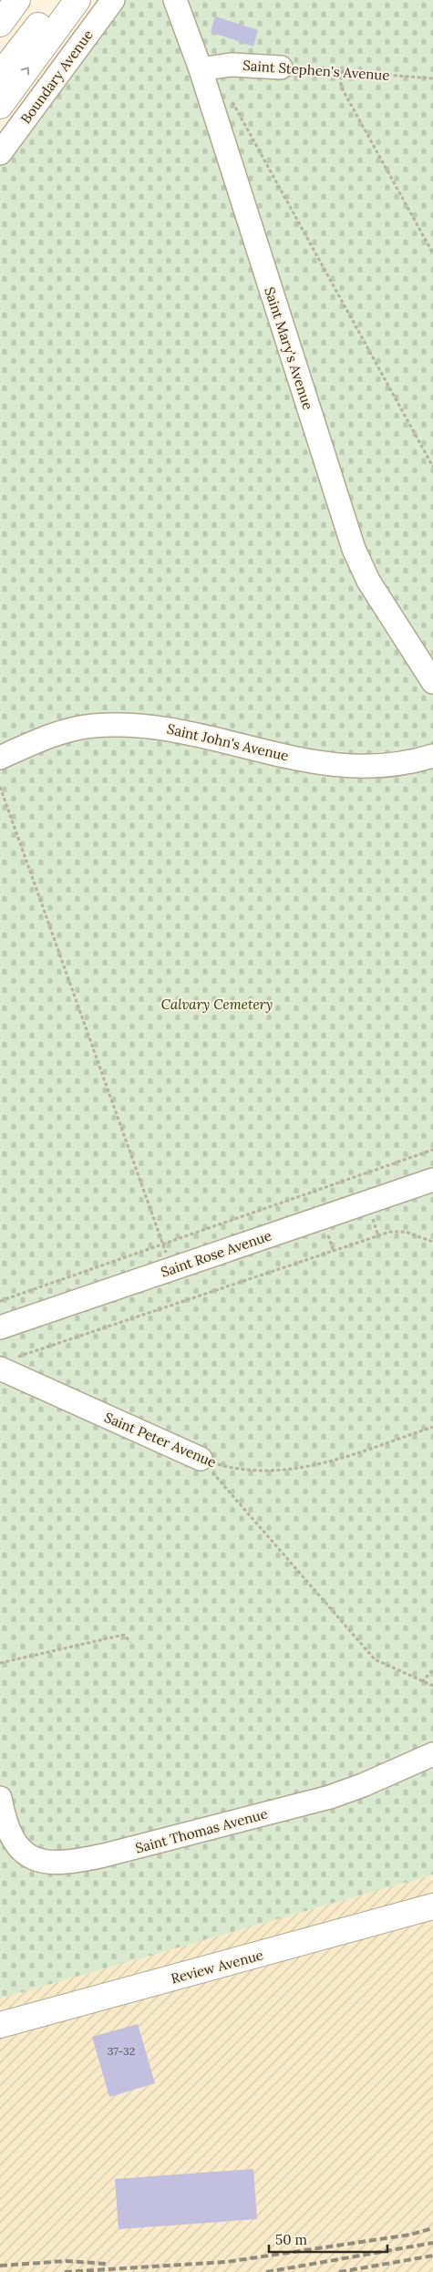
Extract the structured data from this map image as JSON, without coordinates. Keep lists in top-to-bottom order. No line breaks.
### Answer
{"streets":{"main road":["Review Avenue"],"lane":["Saint Stephen's Avenue","Boundary Avenue","Saint Mary's Avenue","Saint John's Avenue","Saint Rose Avenue","Saint Peter Avenue","Saint Thomas Avenue"]},"crossings":[["Saint Stephen's Avenue","Saint Mary's Avenue"]],"parks":["Calvary Cemetery"],"house_numbers":["37-32"],"scale_bar":"50 m"}
